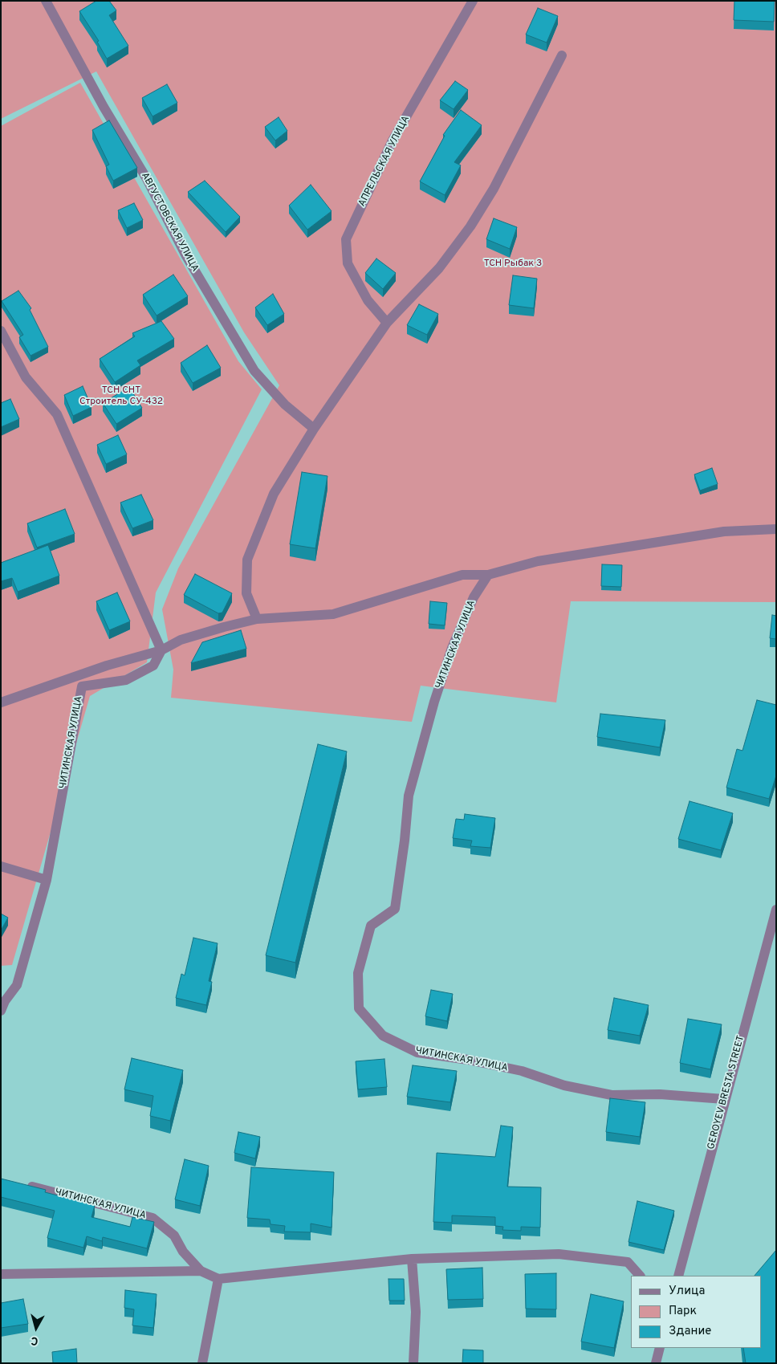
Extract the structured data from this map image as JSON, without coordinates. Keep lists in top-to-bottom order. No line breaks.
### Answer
{"streets":{"street":["АПРЕЛЬСКАЯ УЛИЦА","АВГУСТОВСКАЯ УЛИЦА","ЧИТИНСКАЯ УЛИЦА","GEROYEV BRESTA STREET"]},"crossings":[["ЧИТИНСКАЯ УЛИЦА","GEROYEV BRESTA STREET"]],"parks":["ТСН Рыбак 3","ТСН СНТ Строитель СУ-432"],"legend":["Улица","Парк","Здание"],"north":"bottom"}
